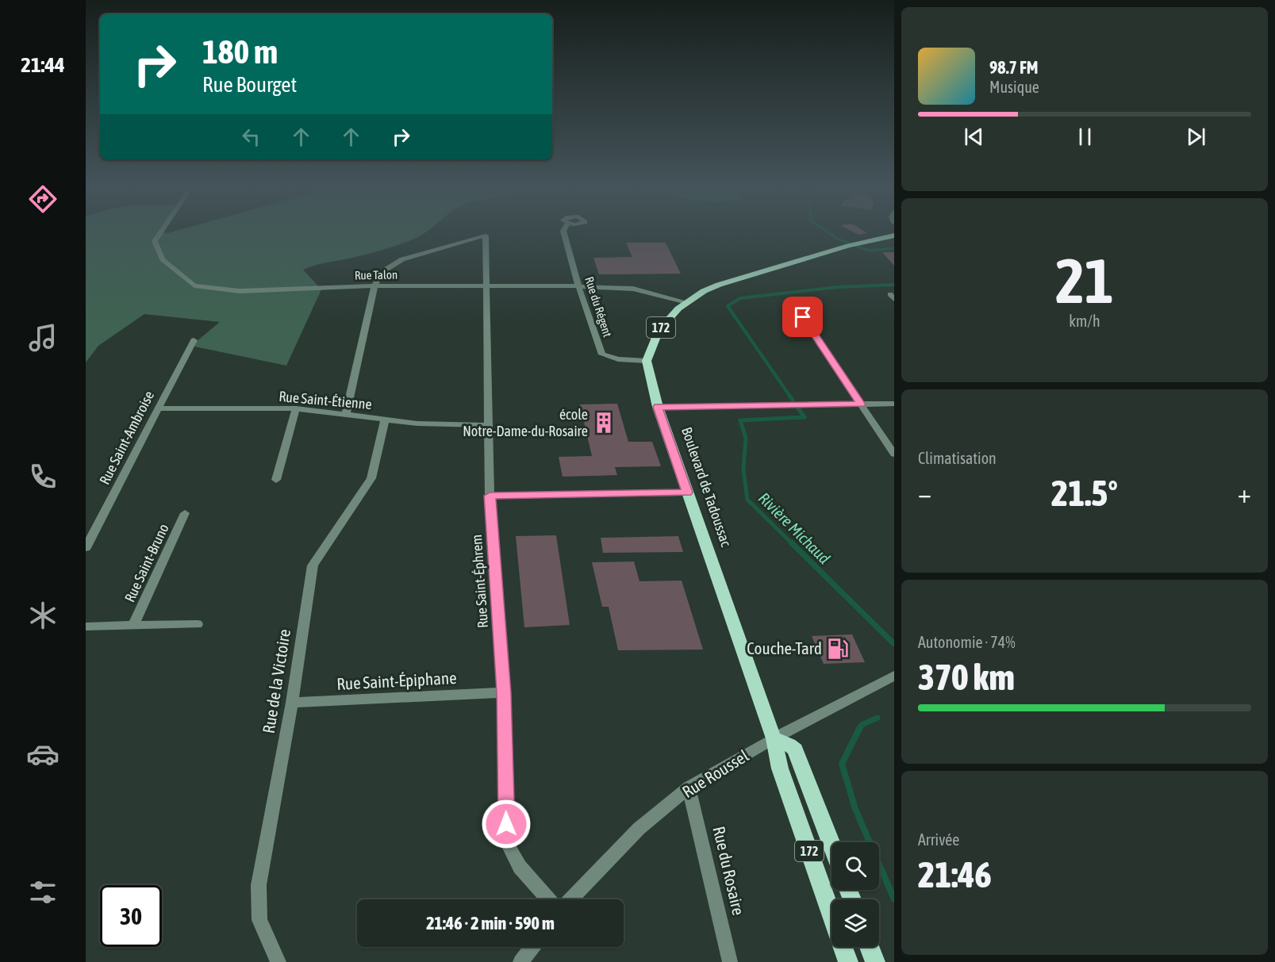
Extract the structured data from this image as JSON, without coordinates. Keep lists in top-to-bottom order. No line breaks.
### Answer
{"streets":{"main road":["172","Boulevard de Tadoussac"],"street":["Rue Talon","Rue du Régent","Rue Saint-Étienne","Rue Saint-Ambroise","Rue Saint-Bruno","Rue Saint-Éphrem","Rue de la Victoire","Rue Saint-Épiphane","Rue Roussel","Rue du Rosaire"]},"crossings":[["Rue Talon","Rue du Régent"],["Rue Talon","172"],["Rue Talon","Rue Saint-Éphrem"],["Rue du Régent","172"],["Rue du Régent","Boulevard de Tadoussac"],["172","Boulevard de Tadoussac"],["172","Rue Roussel"],["Rue Saint-Étienne","Rue Saint-Ambroise"],["Rue Saint-Étienne","Rue Saint-Éphrem"],["Rue Saint-Étienne","Rue de la Victoire"],["Boulevard de Tadoussac","Rue Roussel"],["Rue Saint-Éphrem","Rue Saint-Épiphane"],["Rue de la Victoire","Rue Saint-Épiphane"],["Rue Roussel","Rue du Rosaire"]],"water":["Rivière Michaud"],"places":{"building":["école Notre-Dame-du-Rosaire"],"fuel station":["Couche-Tard"]},"page":{"tabs":"21:44","turn":["180 m","Rue Bourget"],"song":["98.7 FM","Musique"],"tile":[["21","km/h"],"Climatisation",["Autonomie · 74%","370 km"],["Arrivée","21:46"]],"heat":["−","21.5°","+"],"limit":"30","trip":"21:46 · 2 min · 590 m"}}
